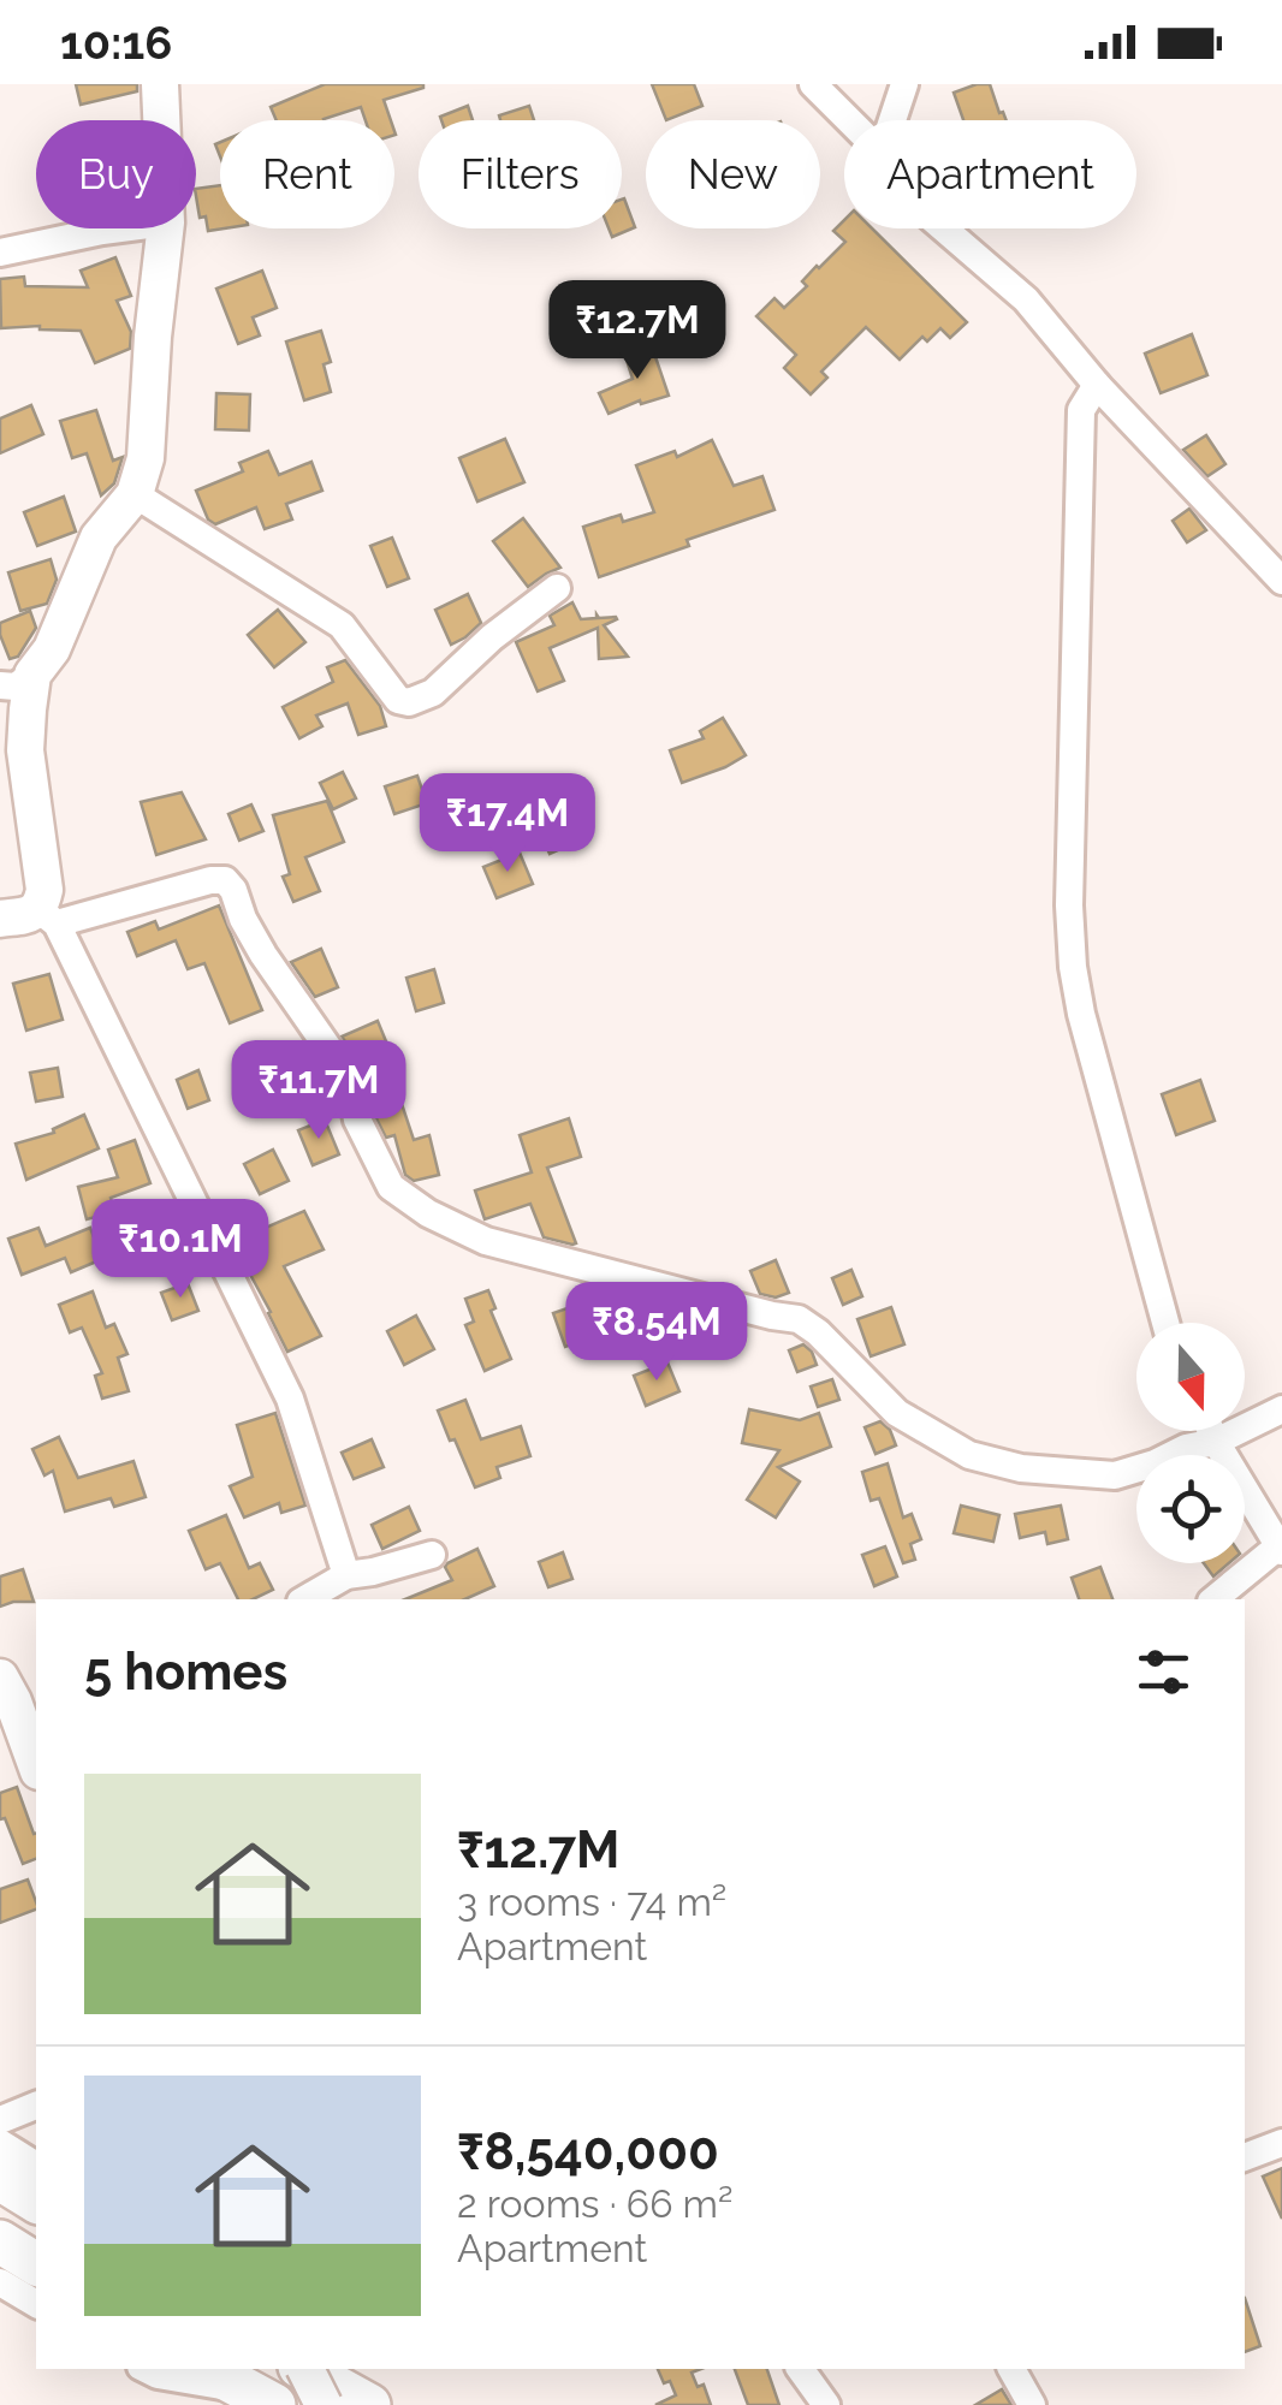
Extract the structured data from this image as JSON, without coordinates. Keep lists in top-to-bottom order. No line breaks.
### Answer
{"north":"bottom","page":{"status":"10:16","chip":["Buy","Rent","Filters","New","Apartment"],"price":["₹12.7M","₹17.4M","₹11.7M","₹10.1M","₹8.54M"],"heading":"5 homes","list":[{"name":"₹12.7M","note":"3 rooms · 74 m² · Apartment"},{"name":"₹8,540,000","note":"2 rooms · 66 m² · Apartment"}]}}
